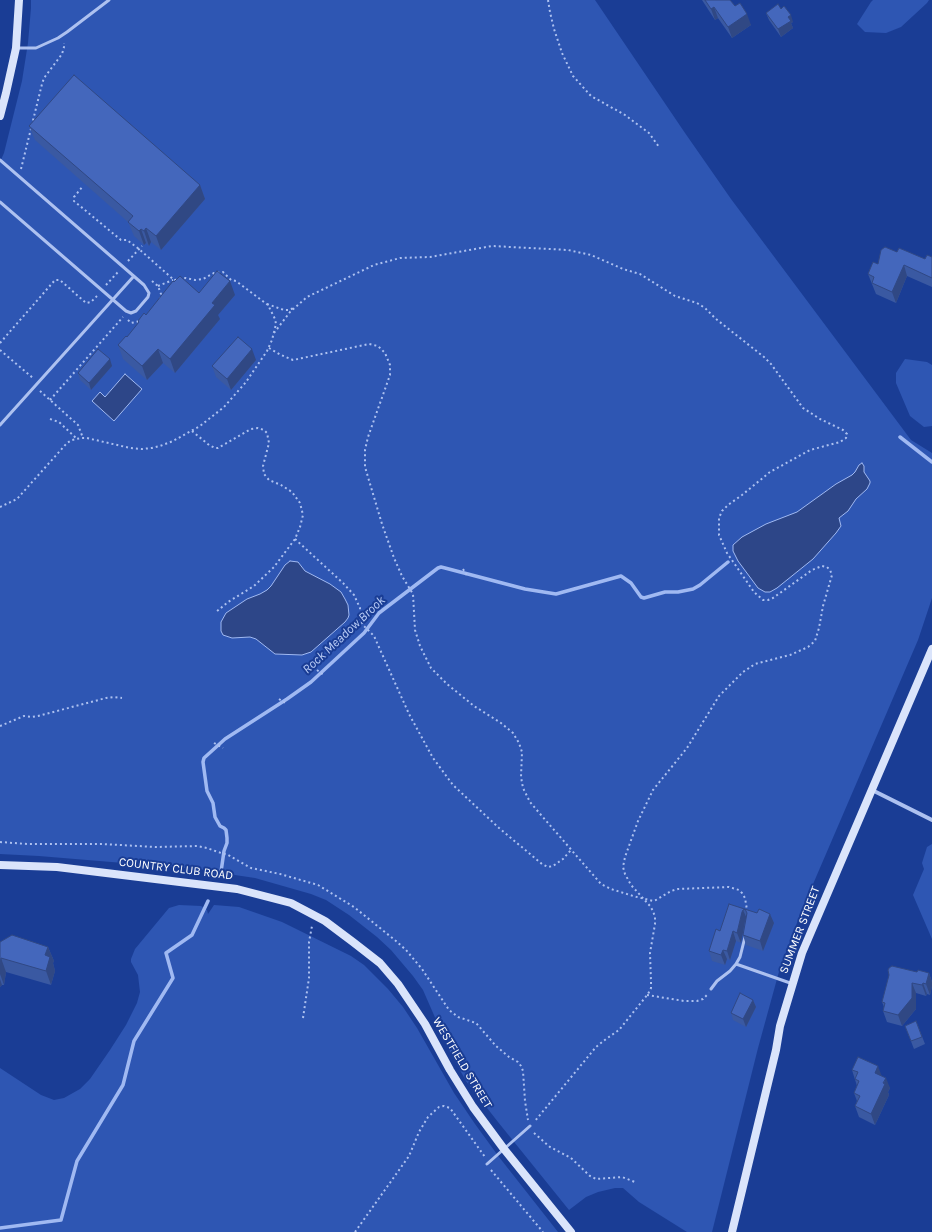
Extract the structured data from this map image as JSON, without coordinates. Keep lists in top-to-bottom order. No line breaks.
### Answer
{"streets":{"street":["COUNTRY CLUB ROAD","SUMMER STREET","WESTFIELD STREET"]},"crossings":[["COUNTRY CLUB ROAD","WESTFIELD STREET"]],"water":["Rock Meadow Brook"]}
